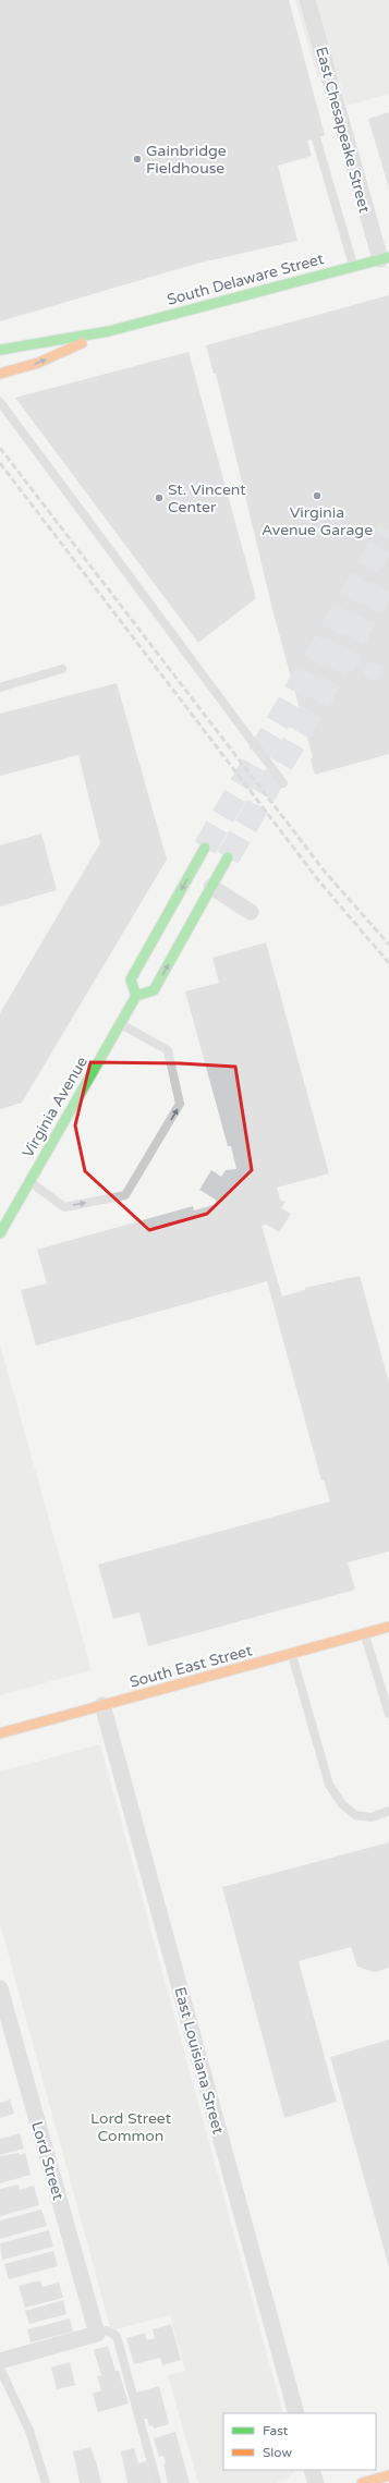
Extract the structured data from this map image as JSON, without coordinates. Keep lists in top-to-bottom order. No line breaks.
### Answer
{"streets":{"main road":["South Delaware Street","Virginia Avenue","South East Street"],"street":["East Chesapeake Street","East Louisiana Street","Lord Street"]},"crossings":[["East Chesapeake Street","South Delaware Street"],["South East Street","East Louisiana Street"]],"parks":["Lord Street Common"],"places":["Gainbridge Fieldhouse","Virginia Avenue Garage","St. Vincent Center"],"legend":["Fast","Slow"]}
